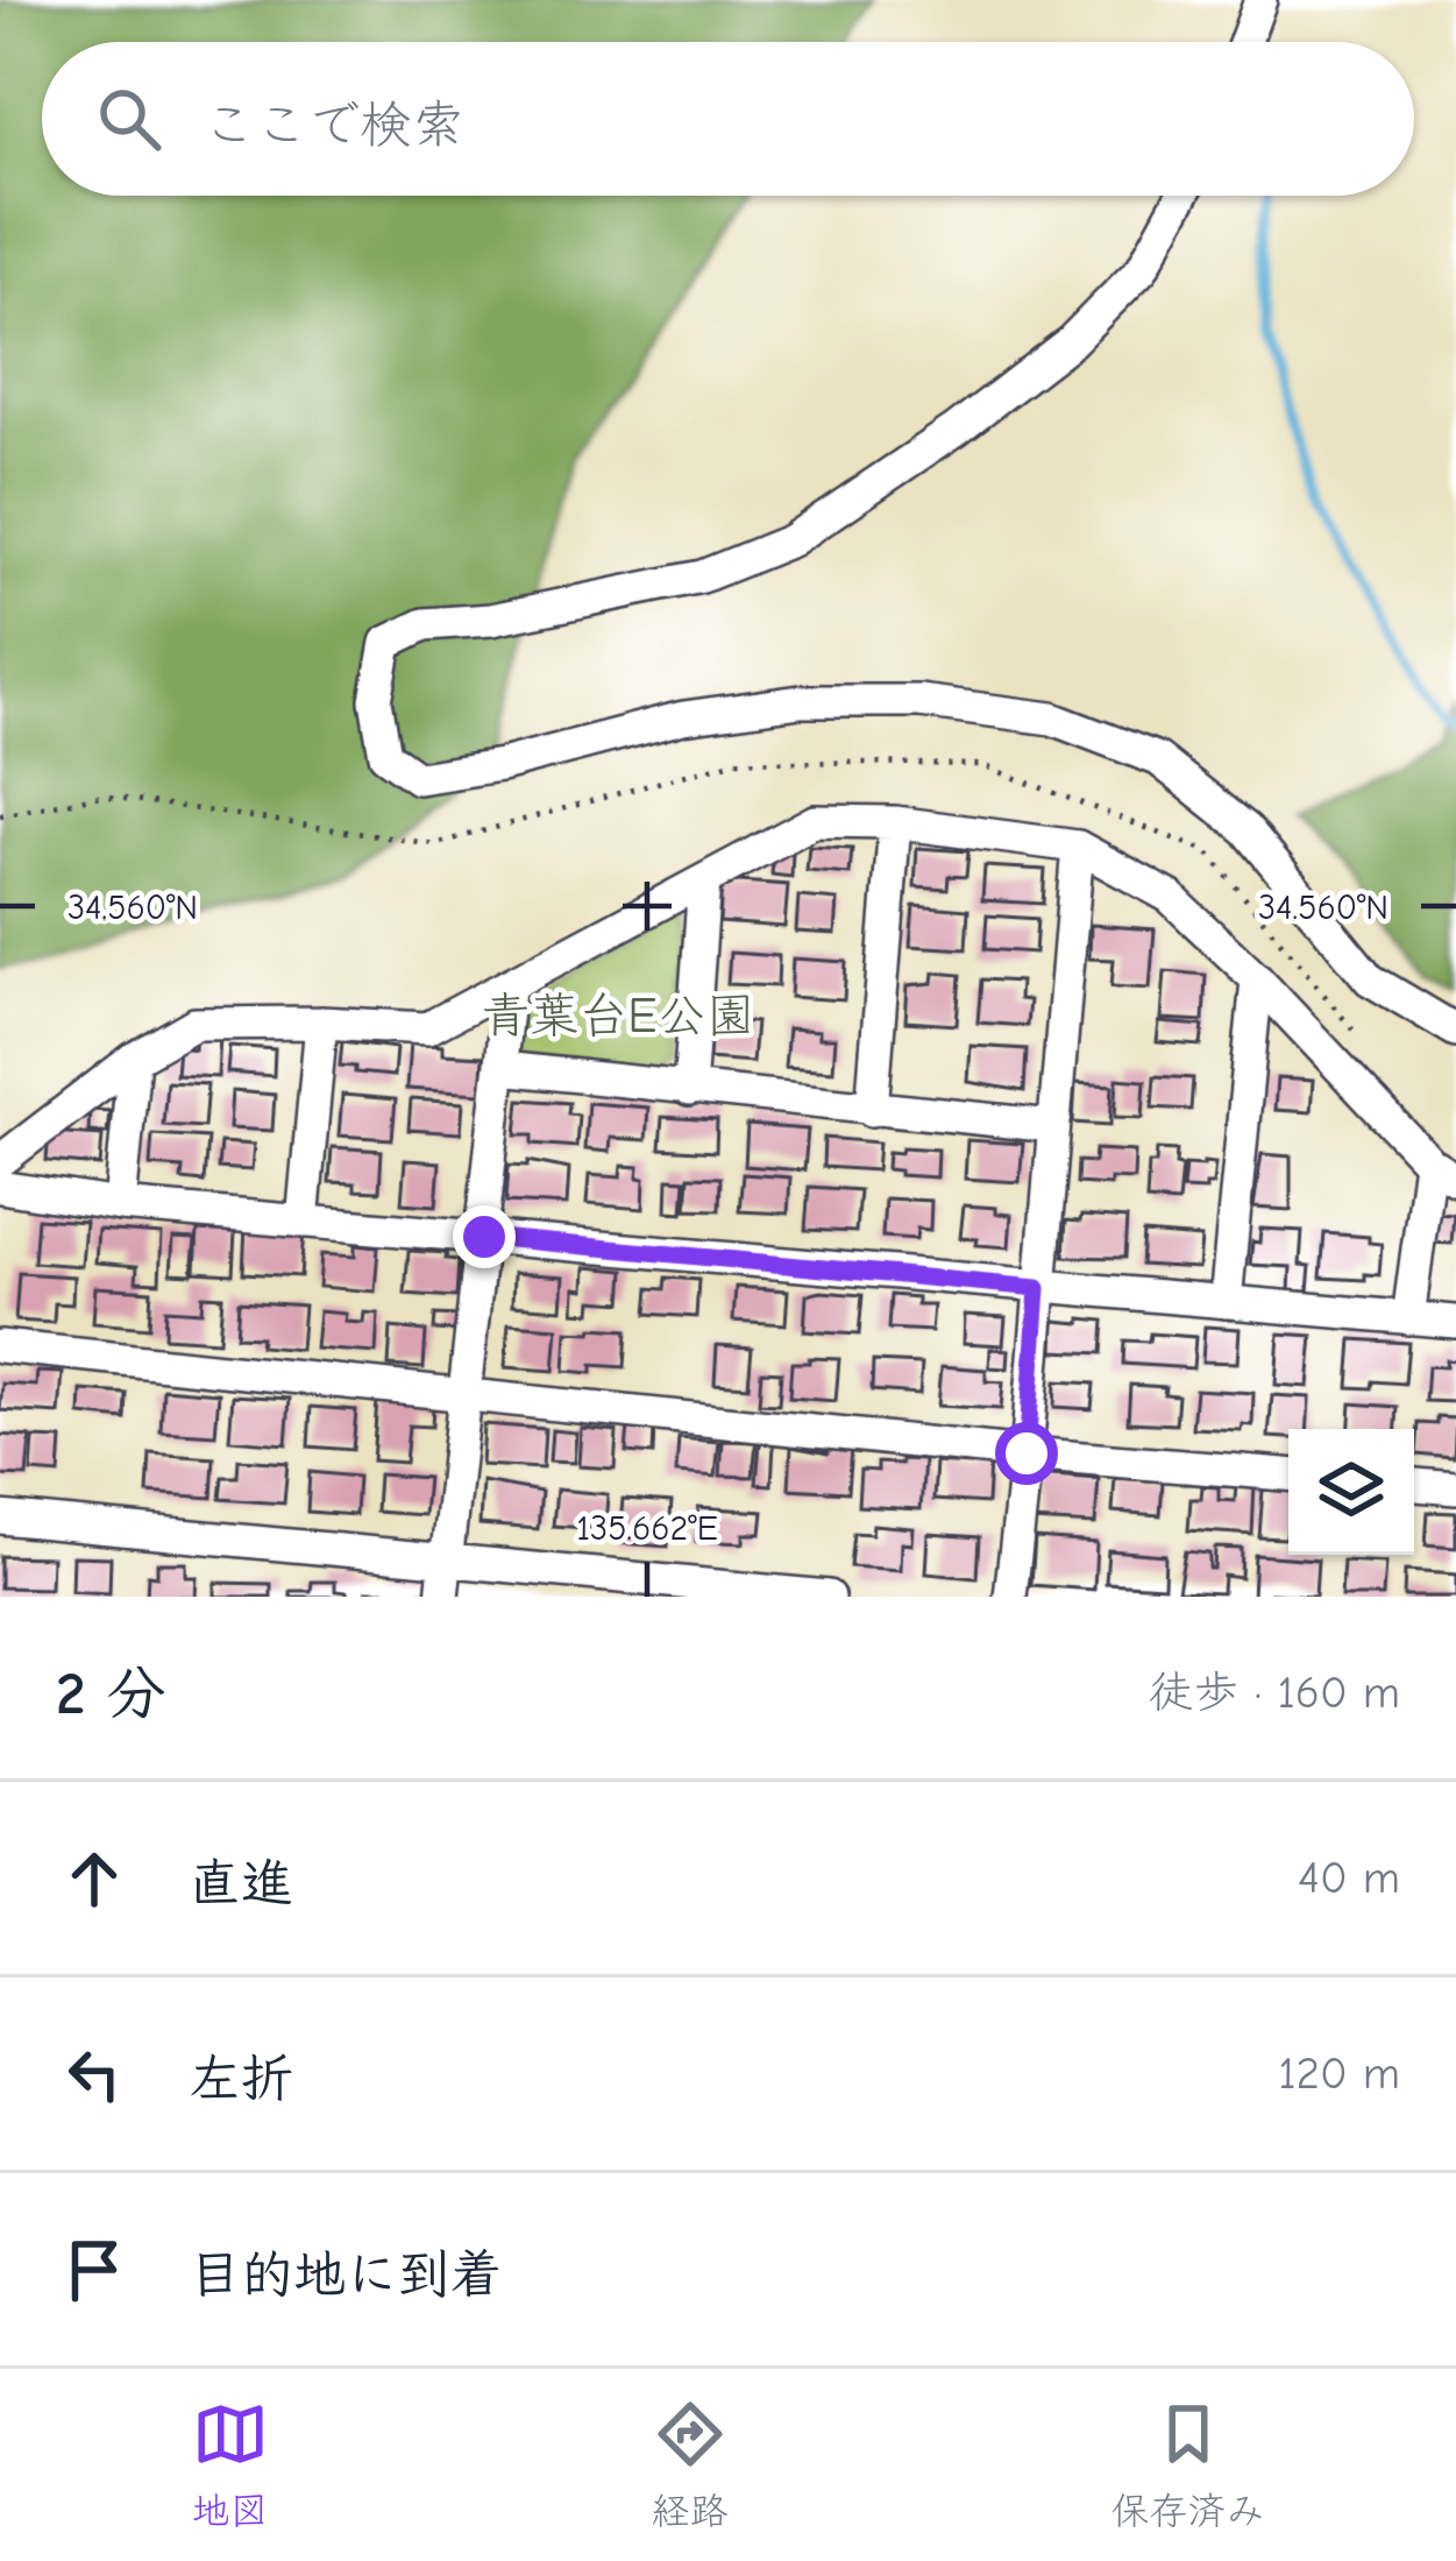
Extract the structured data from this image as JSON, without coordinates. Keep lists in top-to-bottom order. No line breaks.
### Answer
{"parks":["青葉台E公園"],"page":{"search":"ここで検索","heading":["2 分","徒歩 · 160 m"],"list":[["直進","40 m"],["左折","120 m"],"目的地に到着"],"nav":["地図","経路","保存済み"]},"coordinates":["34.560°N","135.662°E"]}
